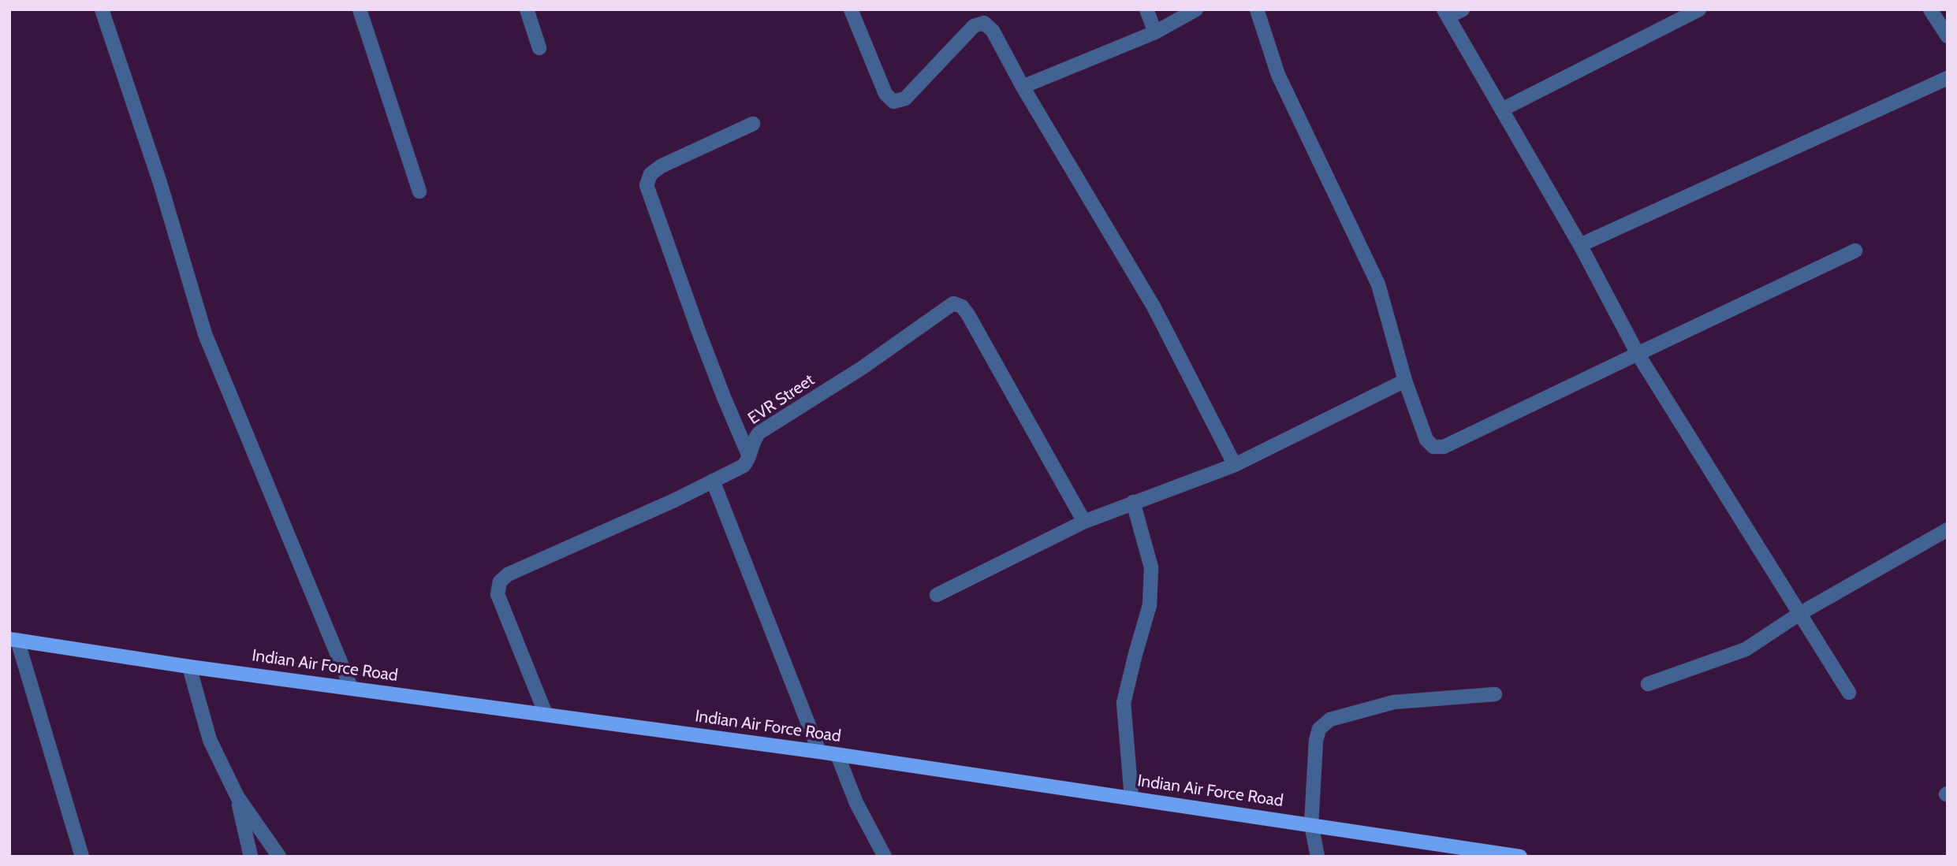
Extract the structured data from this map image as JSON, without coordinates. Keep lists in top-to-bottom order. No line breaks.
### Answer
{"streets":{"main road":["Indian Air Force Road"],"street":["EVR Street"]},"crossings":[["EVR Street","Indian Air Force Road"]]}
